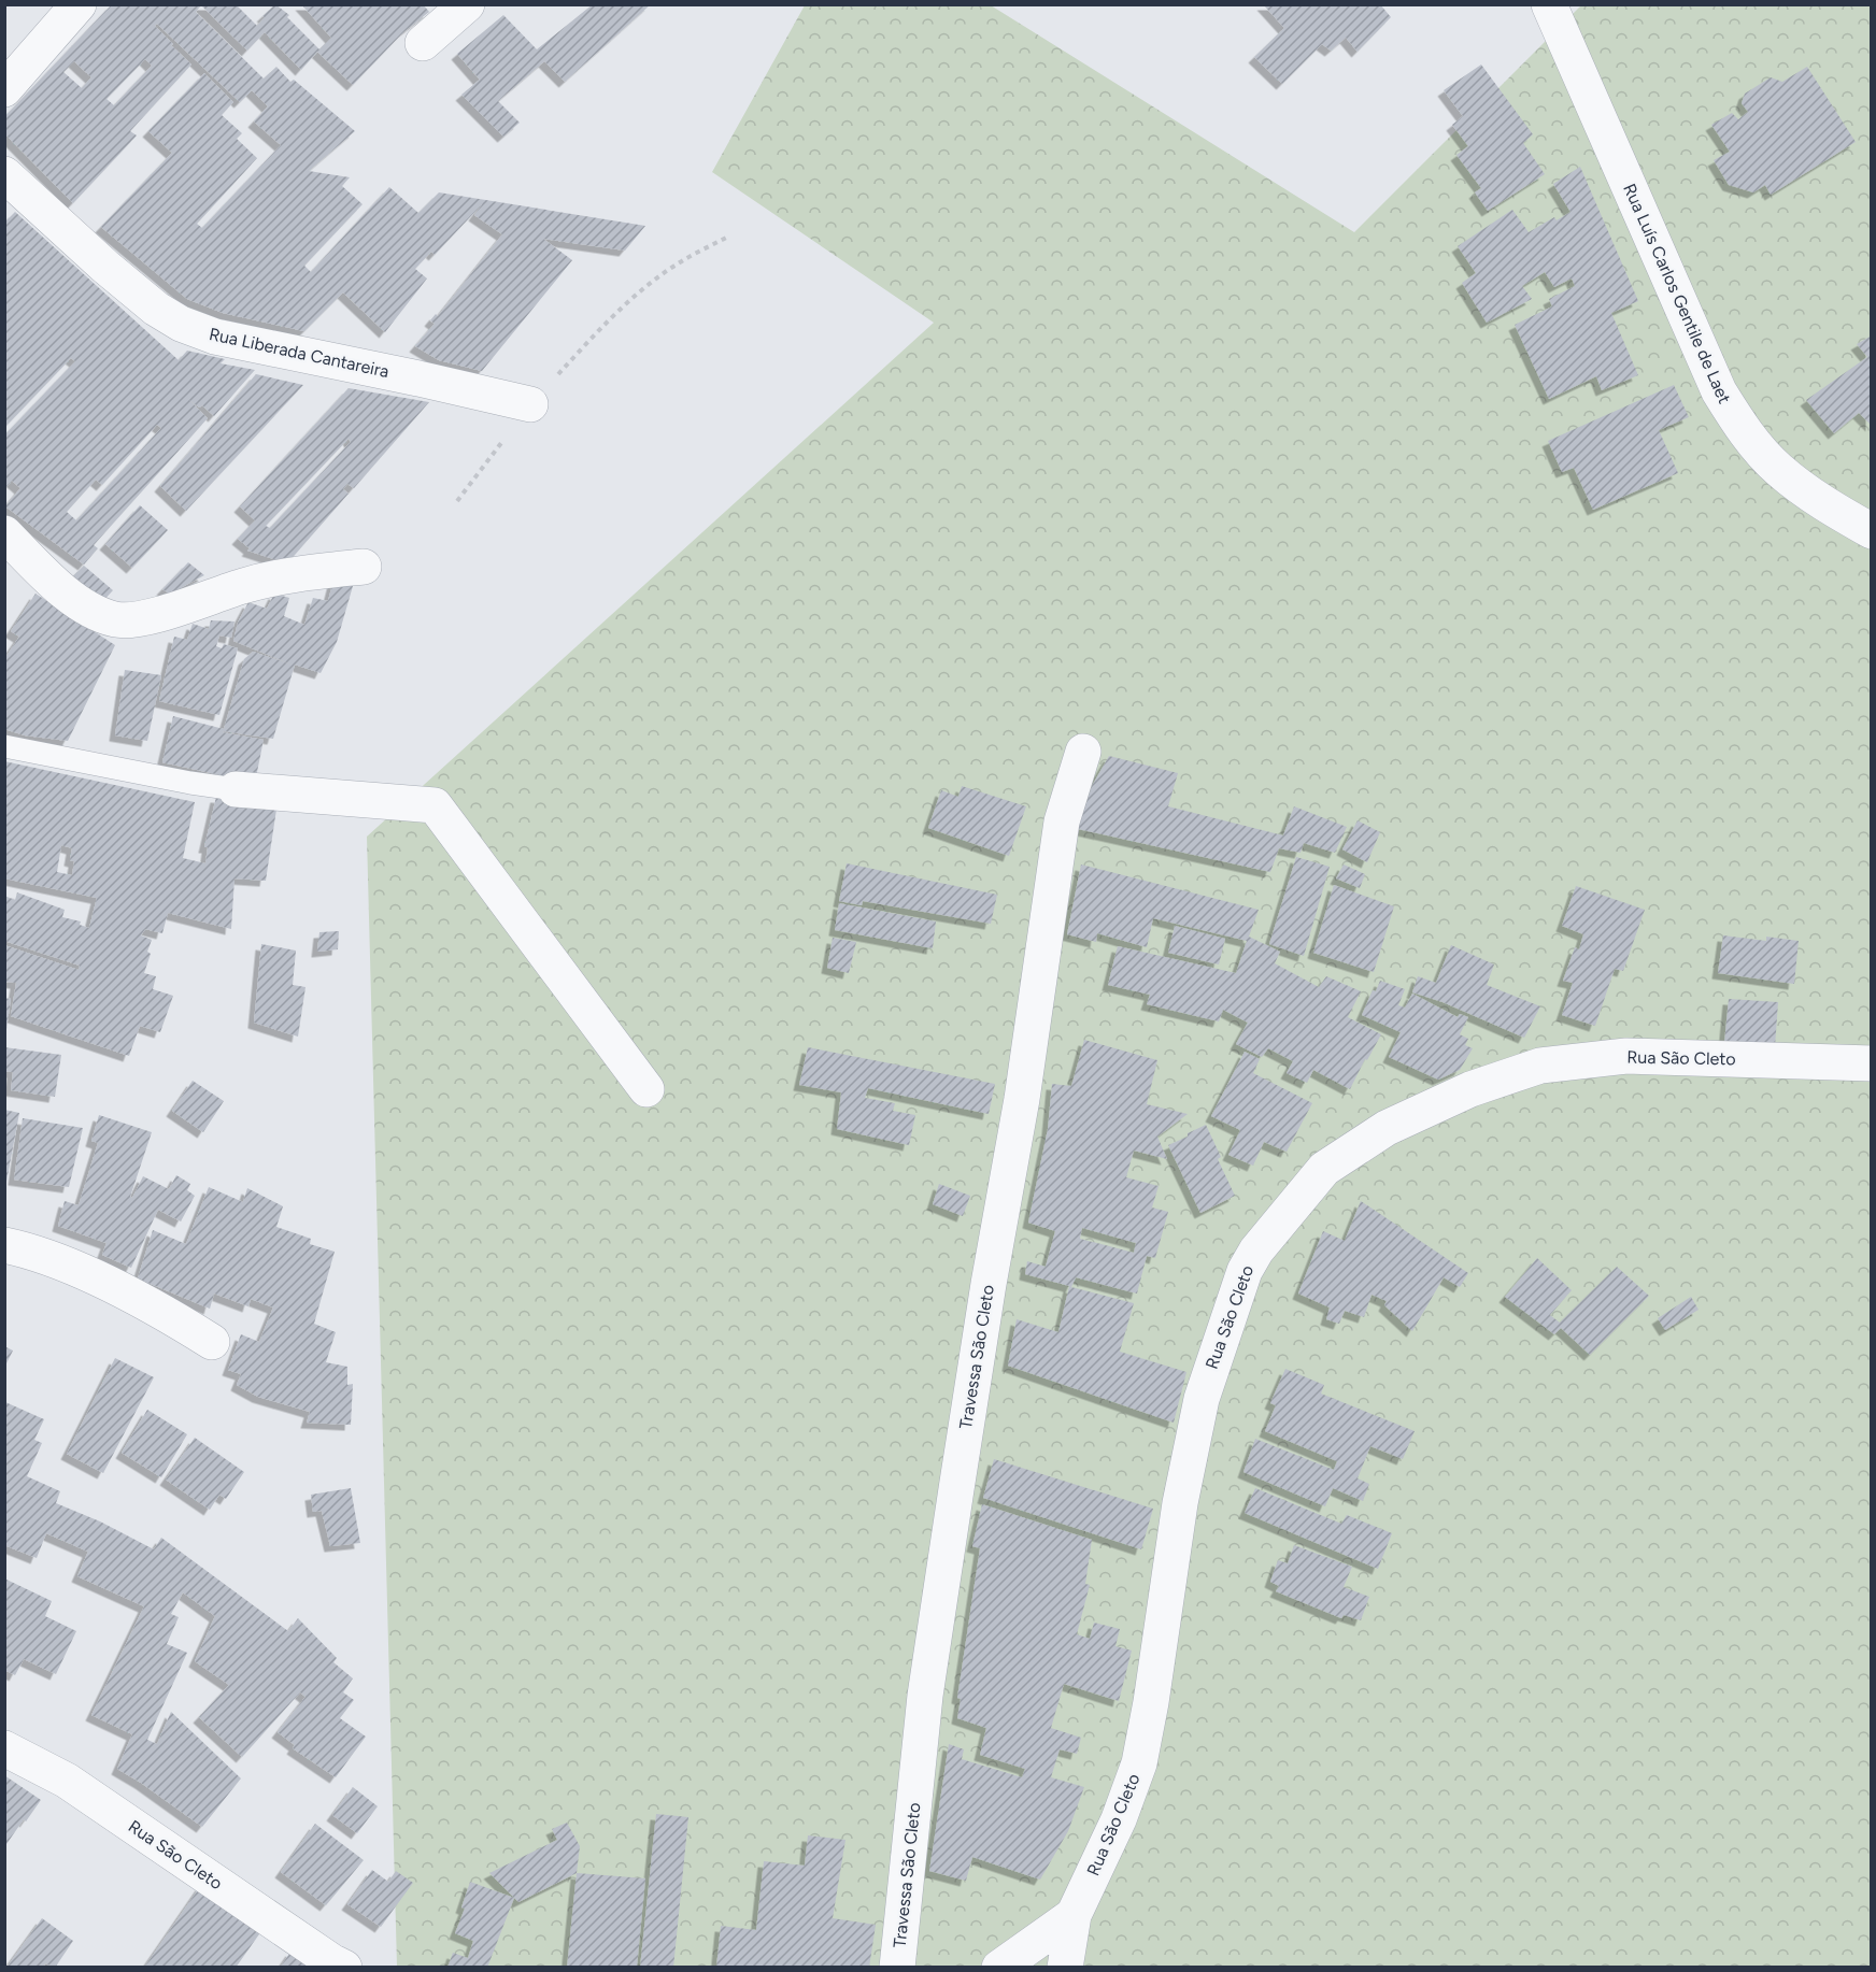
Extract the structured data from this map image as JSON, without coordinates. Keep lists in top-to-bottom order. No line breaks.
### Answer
{"streets":{"street":["Rua Luís Carlos Gentile de Laet","Rua Liberada Cantareira","Rua São Cleto","Travessa São Cleto"]}}
